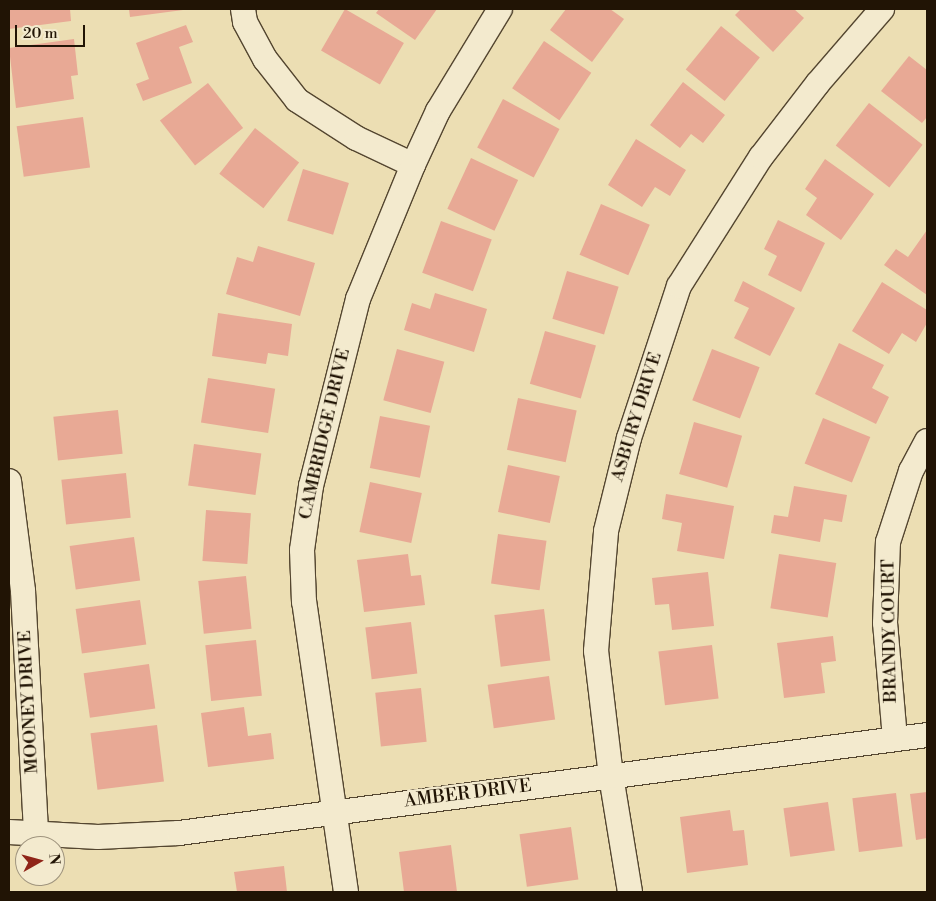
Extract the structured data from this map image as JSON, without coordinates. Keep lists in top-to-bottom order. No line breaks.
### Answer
{"streets":{"street":["ASBURY DRIVE","CAMBRIDGE DRIVE","BRANDY COURT","MOONEY DRIVE","AMBER DRIVE"]},"crossings":[["ASBURY DRIVE","AMBER DRIVE"],["CAMBRIDGE DRIVE","AMBER DRIVE"],["BRANDY COURT","AMBER DRIVE"],["MOONEY DRIVE","AMBER DRIVE"]],"scale_bar":"20 m","north":"right"}
